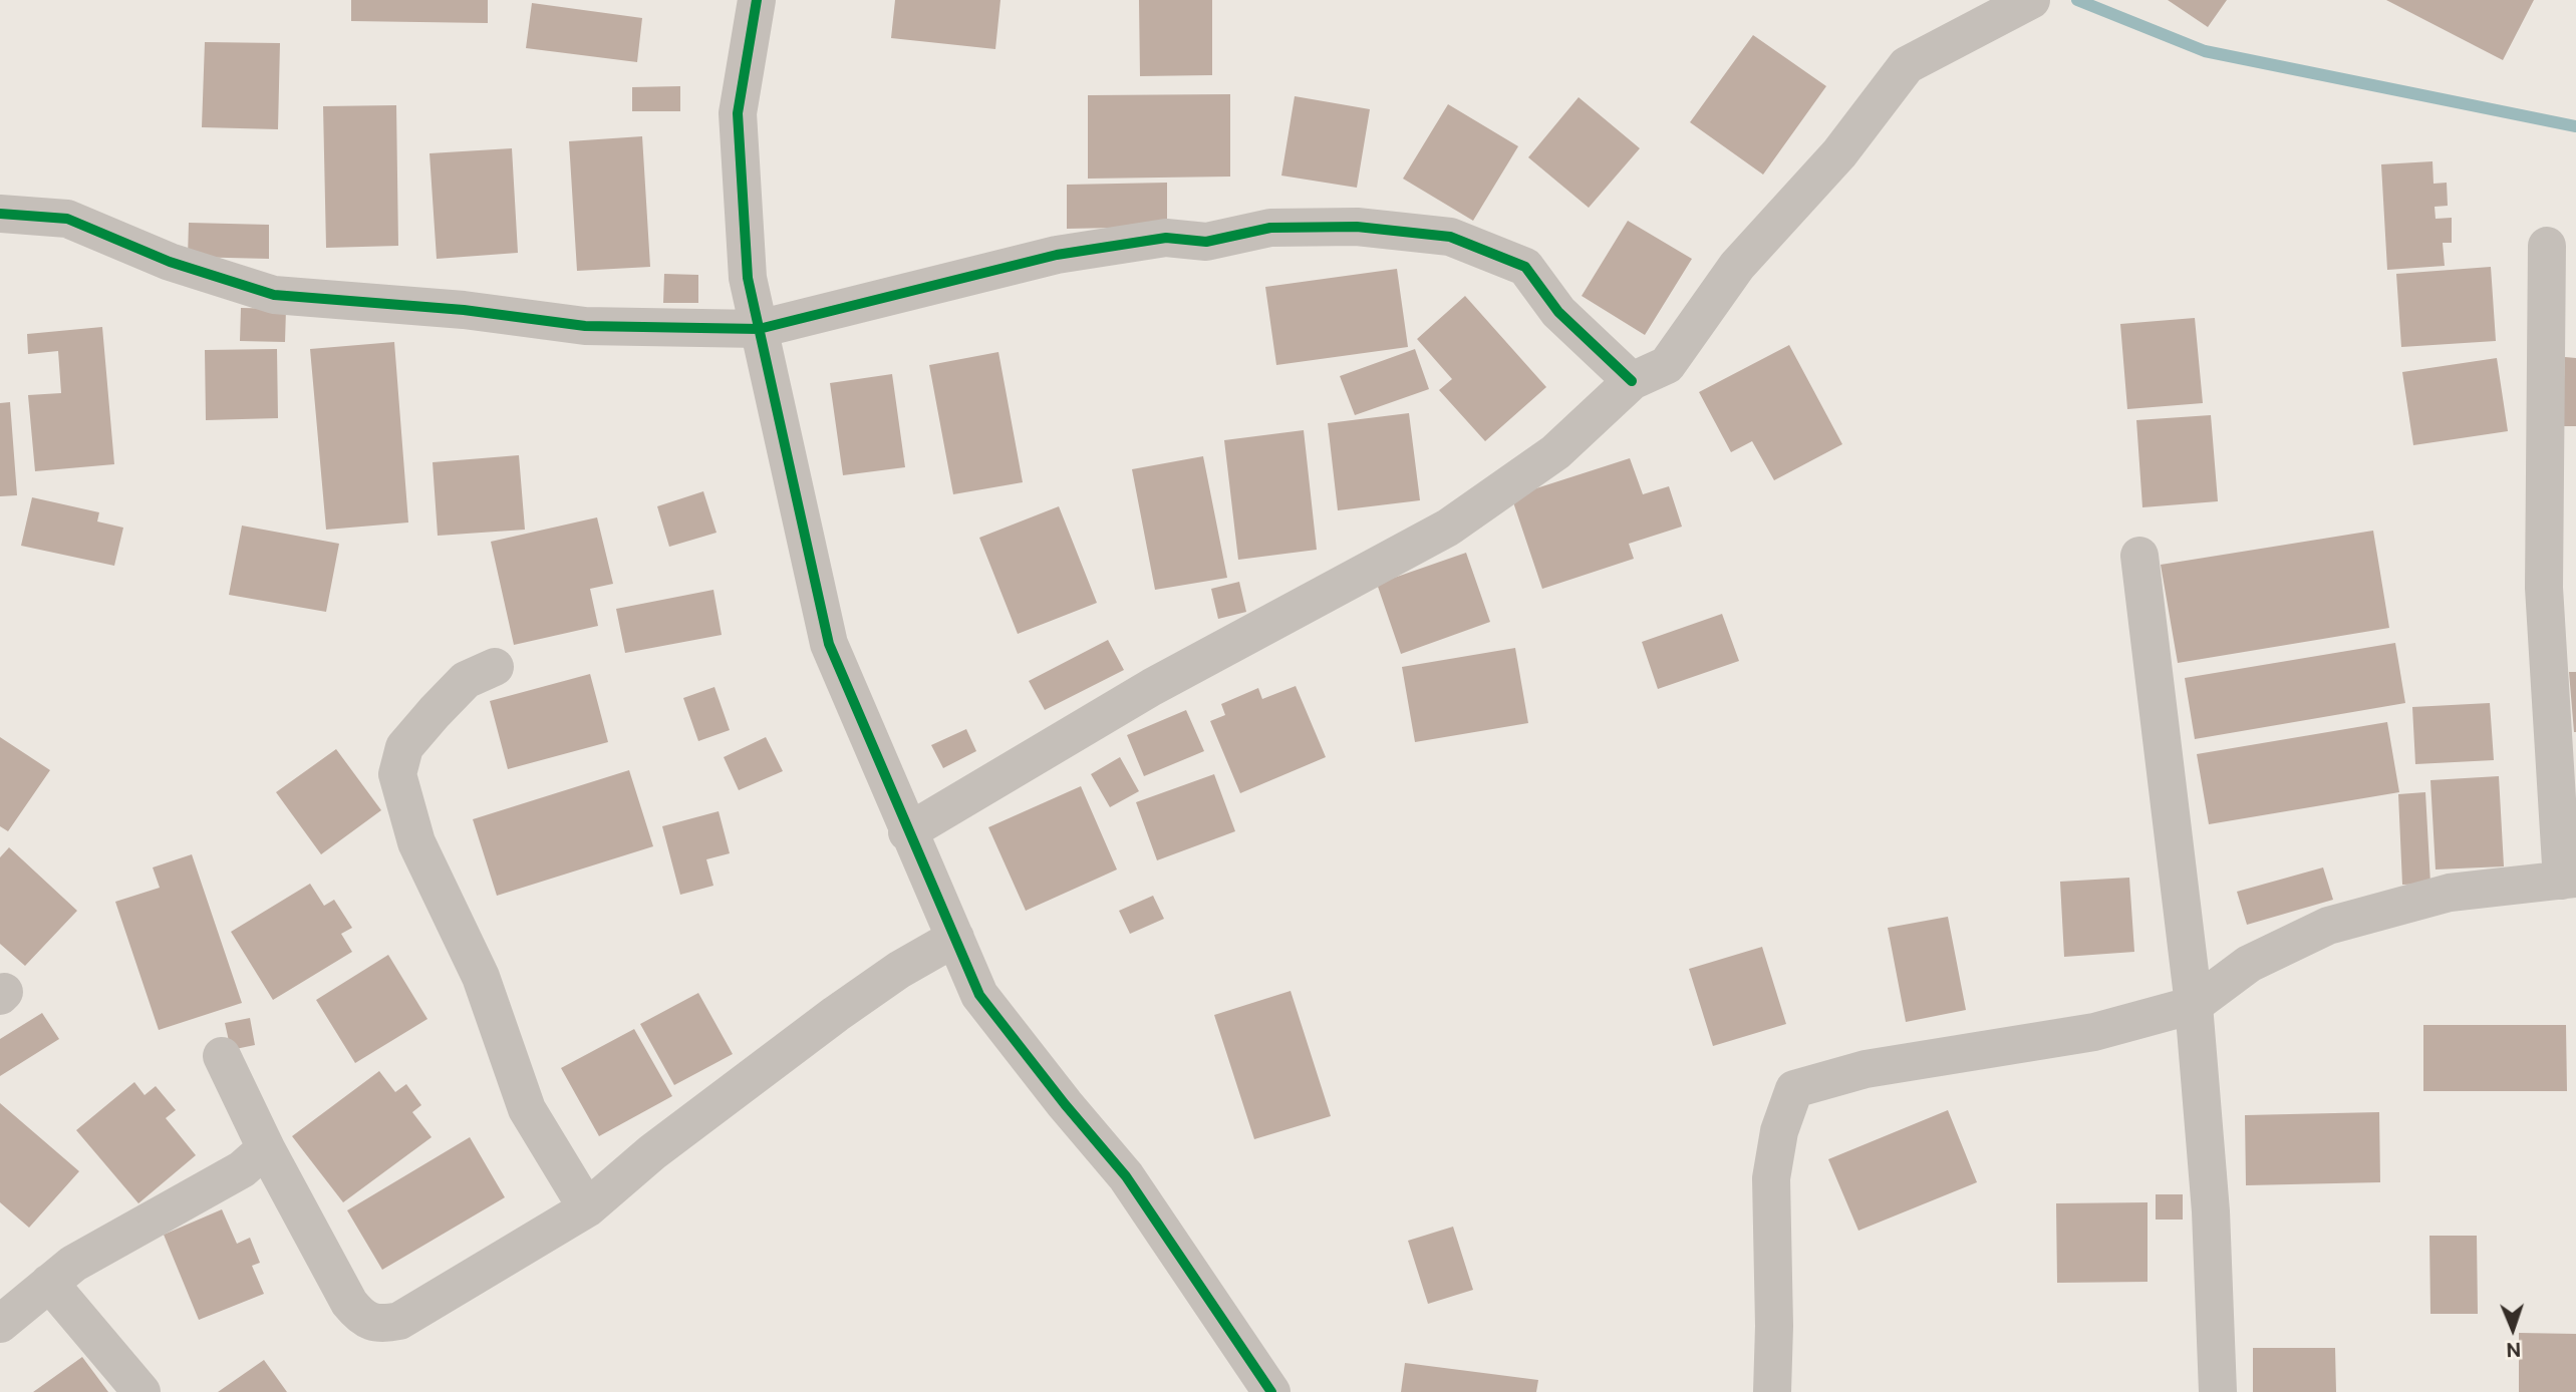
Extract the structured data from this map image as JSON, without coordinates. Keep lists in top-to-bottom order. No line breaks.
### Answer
{"north":"bottom"}
